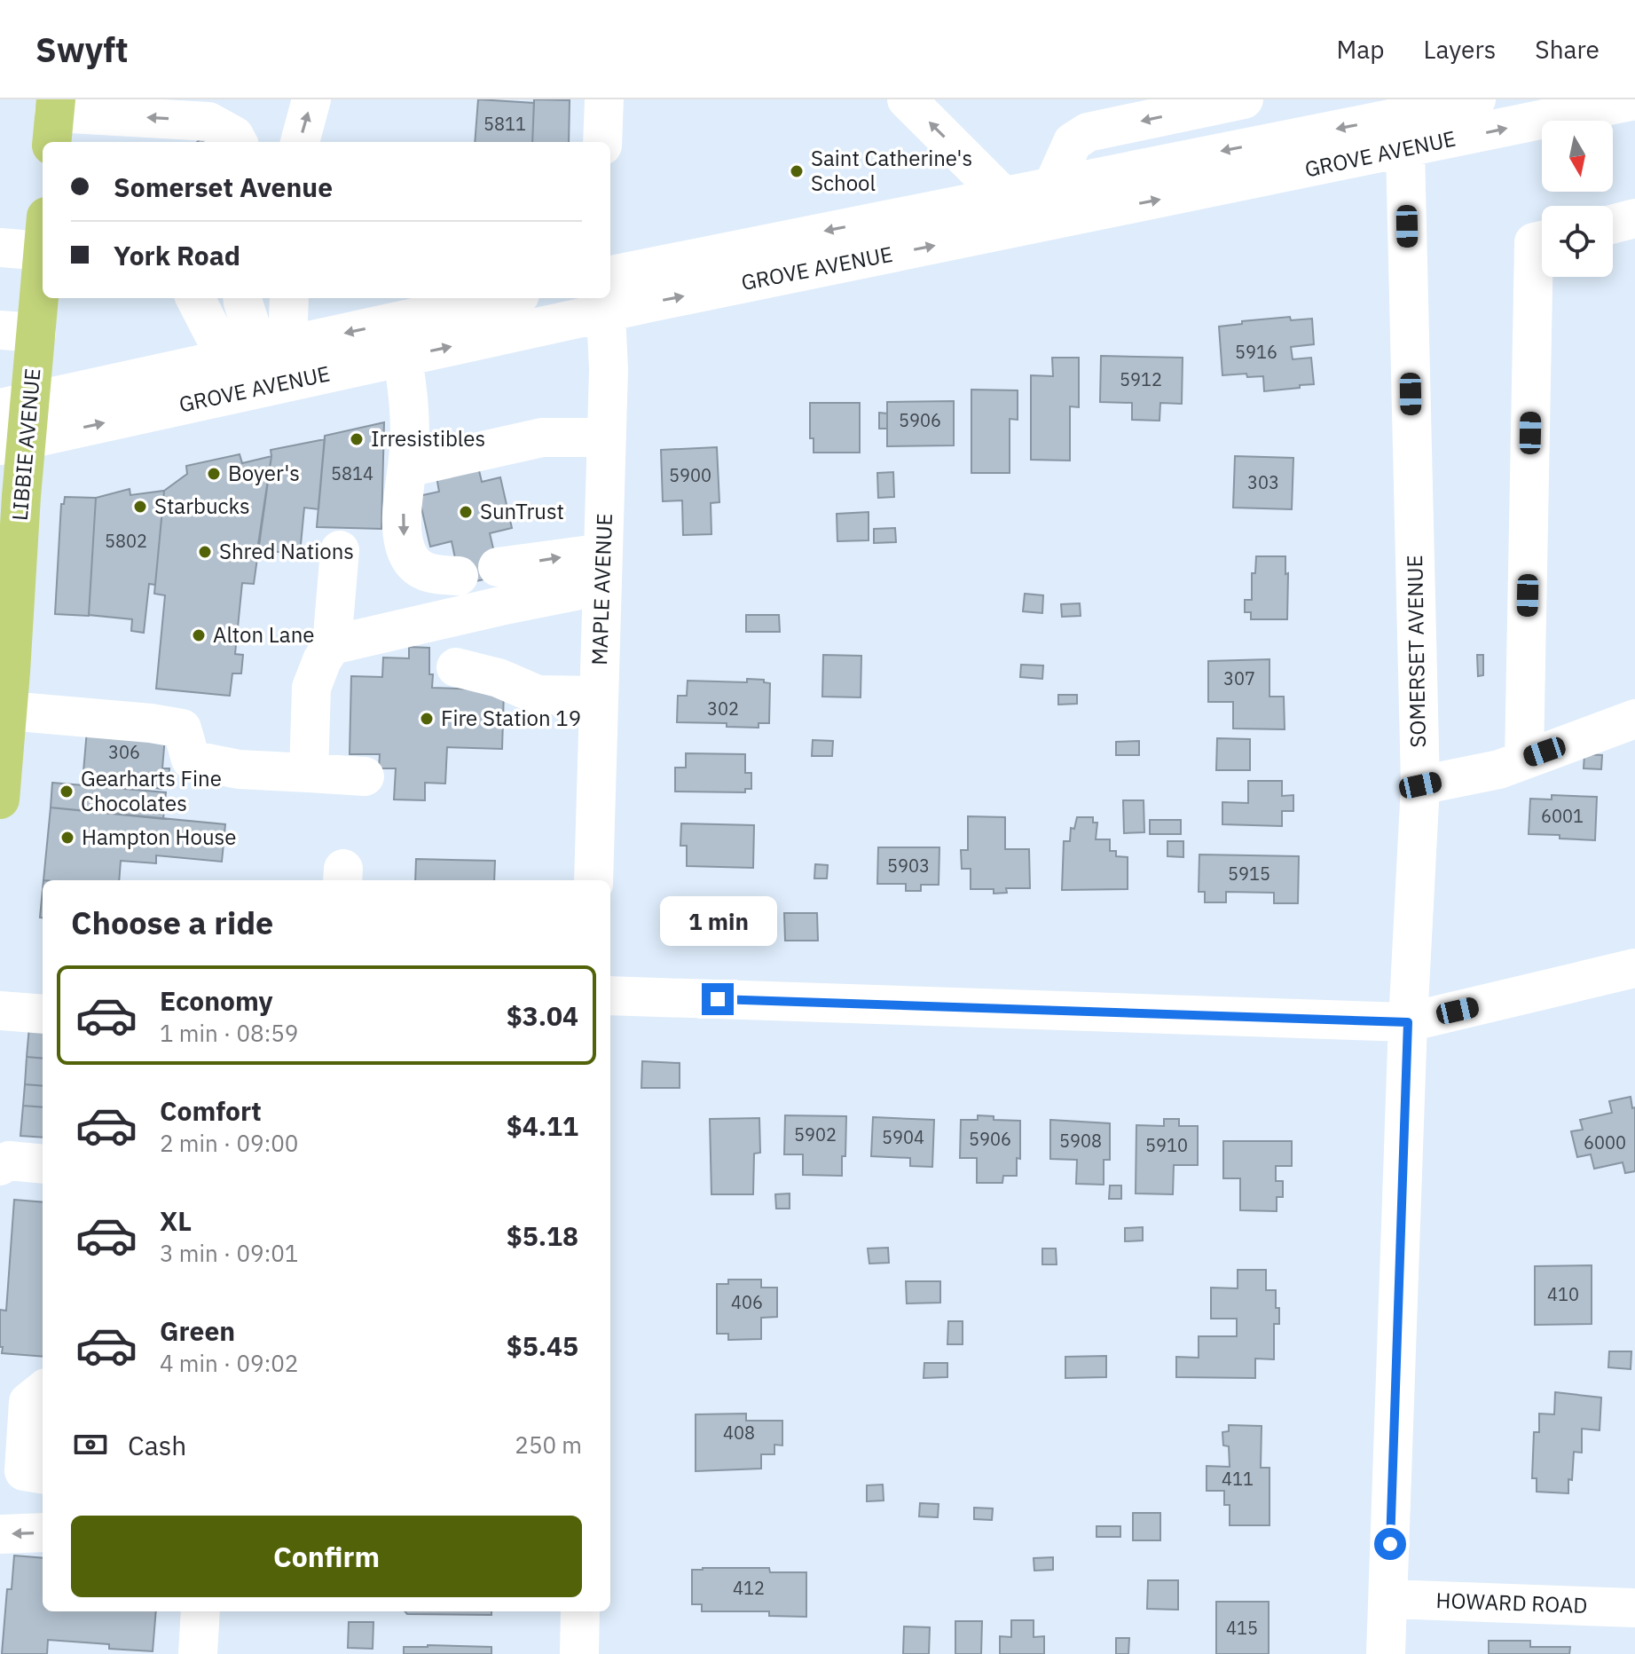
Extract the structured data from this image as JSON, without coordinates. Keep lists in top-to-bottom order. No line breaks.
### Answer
{"streets":{"main road":["LIBBIE AVENUE"],"street":["GROVE AVENUE","MAPLE AVENUE","SOMERSET AVENUE","HOWARD ROAD"]},"crossings":[["GROVE AVENUE","LIBBIE AVENUE"],["GROVE AVENUE","SOMERSET AVENUE"],["SOMERSET AVENUE","HOWARD ROAD"]],"places":["Saint Catherine's School","Irresistibles","Boyer's","Starbucks","SunTrust","Shred Nations","Alton Lane","Fire Station 19","Gearharts Fine Chocolates","Hampton House"],"house_numbers":["5811","5916","5912","5906","5814","5900","303","5802","307","302","306","6001","5903","5915","5902","5904","5906","5908","6000","5910","410","406","408","411","412","415"],"north":"bottom","page":{"header":"Swyft","nav":["Map","Layers","Share"],"banner":["Somerset Avenue","York Road"],"heading":"Choose a ride","bubble":"1 min","list":[{"name":"Economy","note":"1 min · 08:59","value":"$3.04"},{"name":"Comfort","note":"2 min · 09:00","value":"$4.11"},{"name":"XL","note":"3 min · 09:01","value":"$5.18"},{"name":"Green","note":"4 min · 09:02","value":"$5.45"}],"pay":["Cash","250 m"],"buttons":"Confirm"}}
